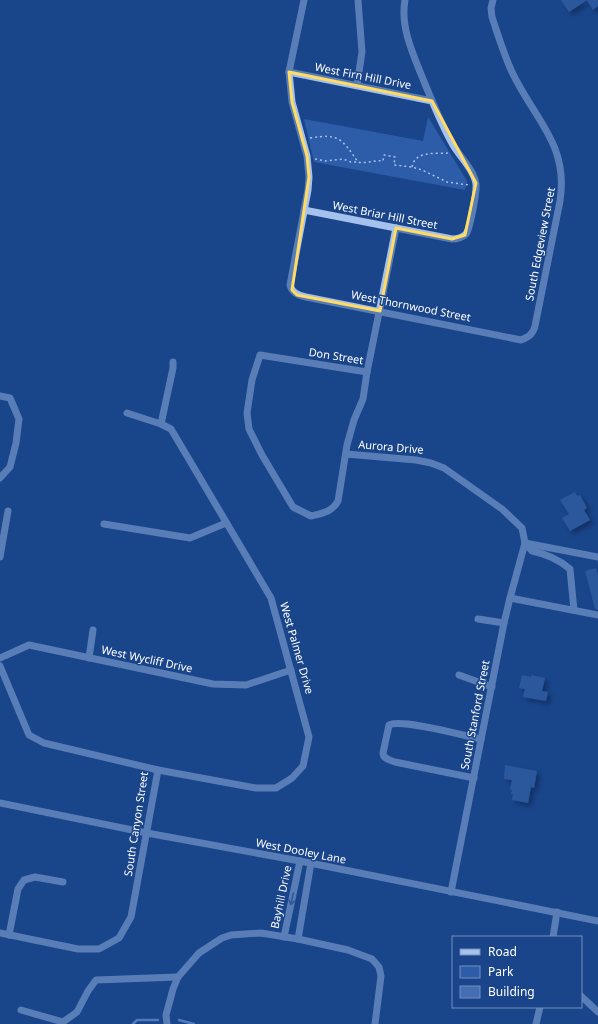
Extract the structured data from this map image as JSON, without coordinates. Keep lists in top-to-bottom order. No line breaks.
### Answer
{"streets":{"street":["West Firn Hill Drive","West Briar Hill Street","South Edgeview Street","West Thornwood Street","Don Street","Aurora Drive","West Palmer Drive","West Wycliff Drive","South Stanford Street","South Canyon Street","West Dooley Lane","Bayhill Drive"]},"crossings":[["West Briar Hill Street","West Thornwood Street"],["South Edgeview Street","West Thornwood Street"],["Don Street","Aurora Drive"],["Aurora Drive","South Stanford Street"],["West Palmer Drive","West Wycliff Drive"],["West Palmer Drive","South Canyon Street"],["South Stanford Street","West Dooley Lane"],["South Canyon Street","West Dooley Lane"],["West Dooley Lane","Bayhill Drive"]],"legend":["Road","Park","Building"]}
